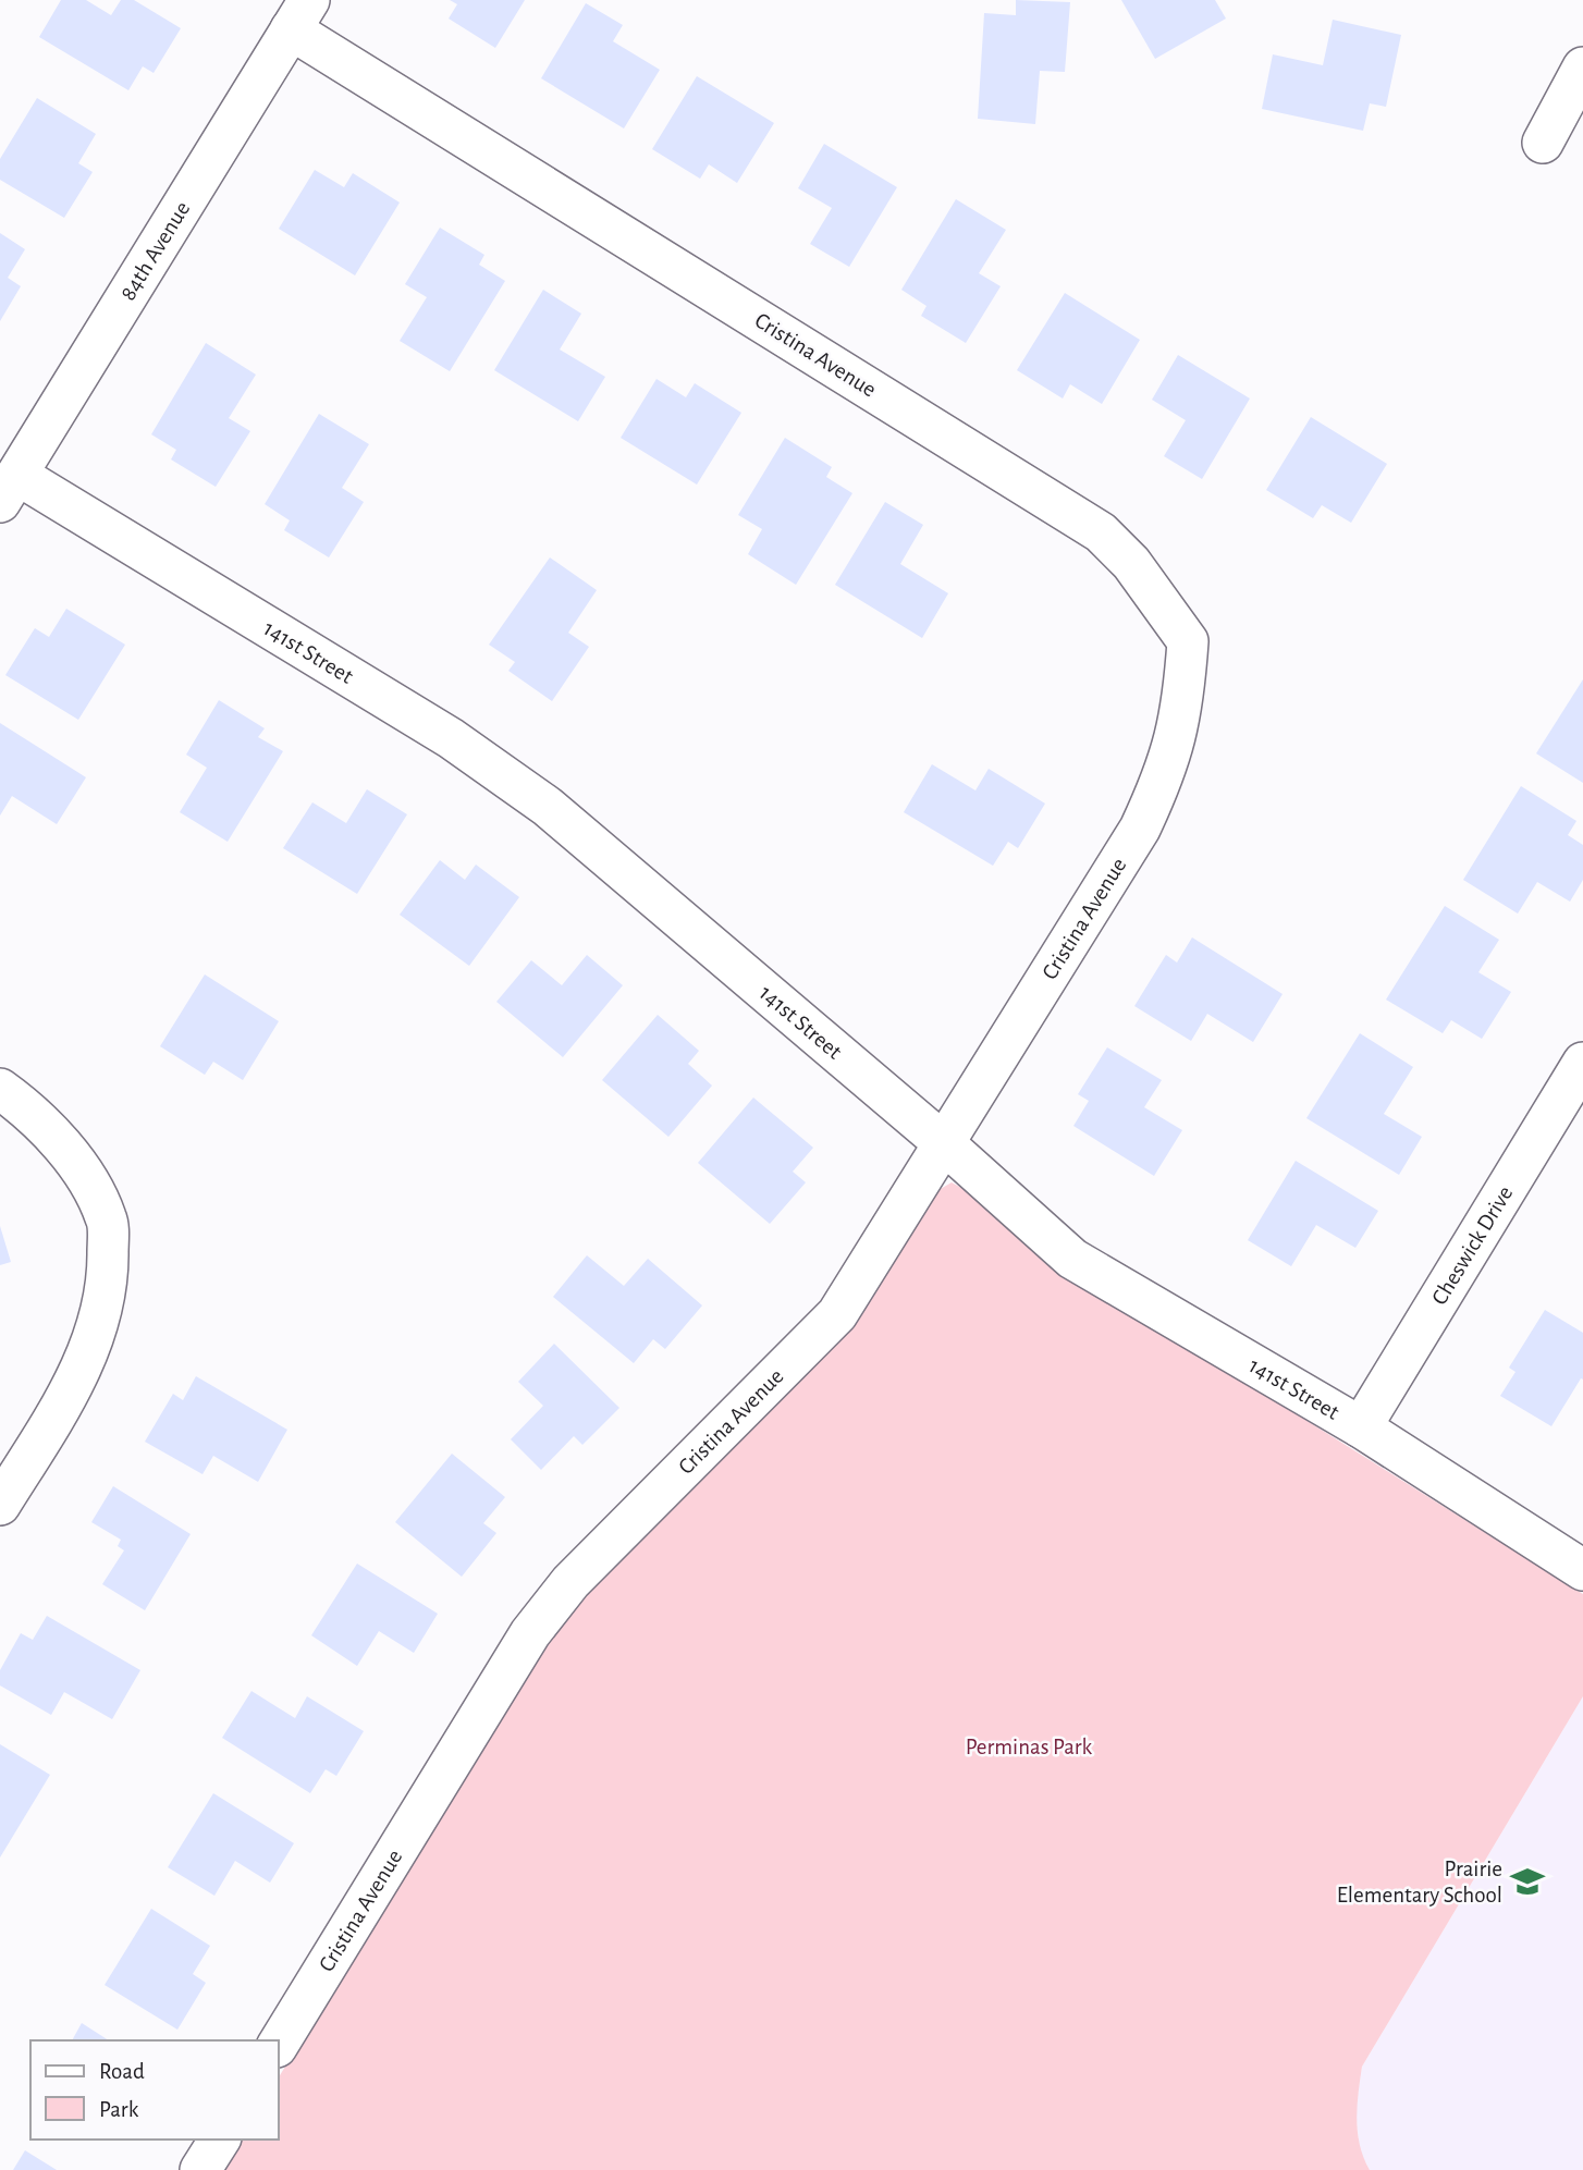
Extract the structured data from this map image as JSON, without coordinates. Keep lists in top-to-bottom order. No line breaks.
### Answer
{"streets":{"street":["84th Avenue","Cristina Avenue","141st Street","Cheswick Drive"]},"crossings":[["84th Avenue","Cristina Avenue"],["84th Avenue","141st Street"],["Cristina Avenue","141st Street"],["141st Street","Cheswick Drive"]],"parks":["Perminas Park"],"places":{"school or university":["Prairie Elementary School"]},"legend":["Road","Park"]}
